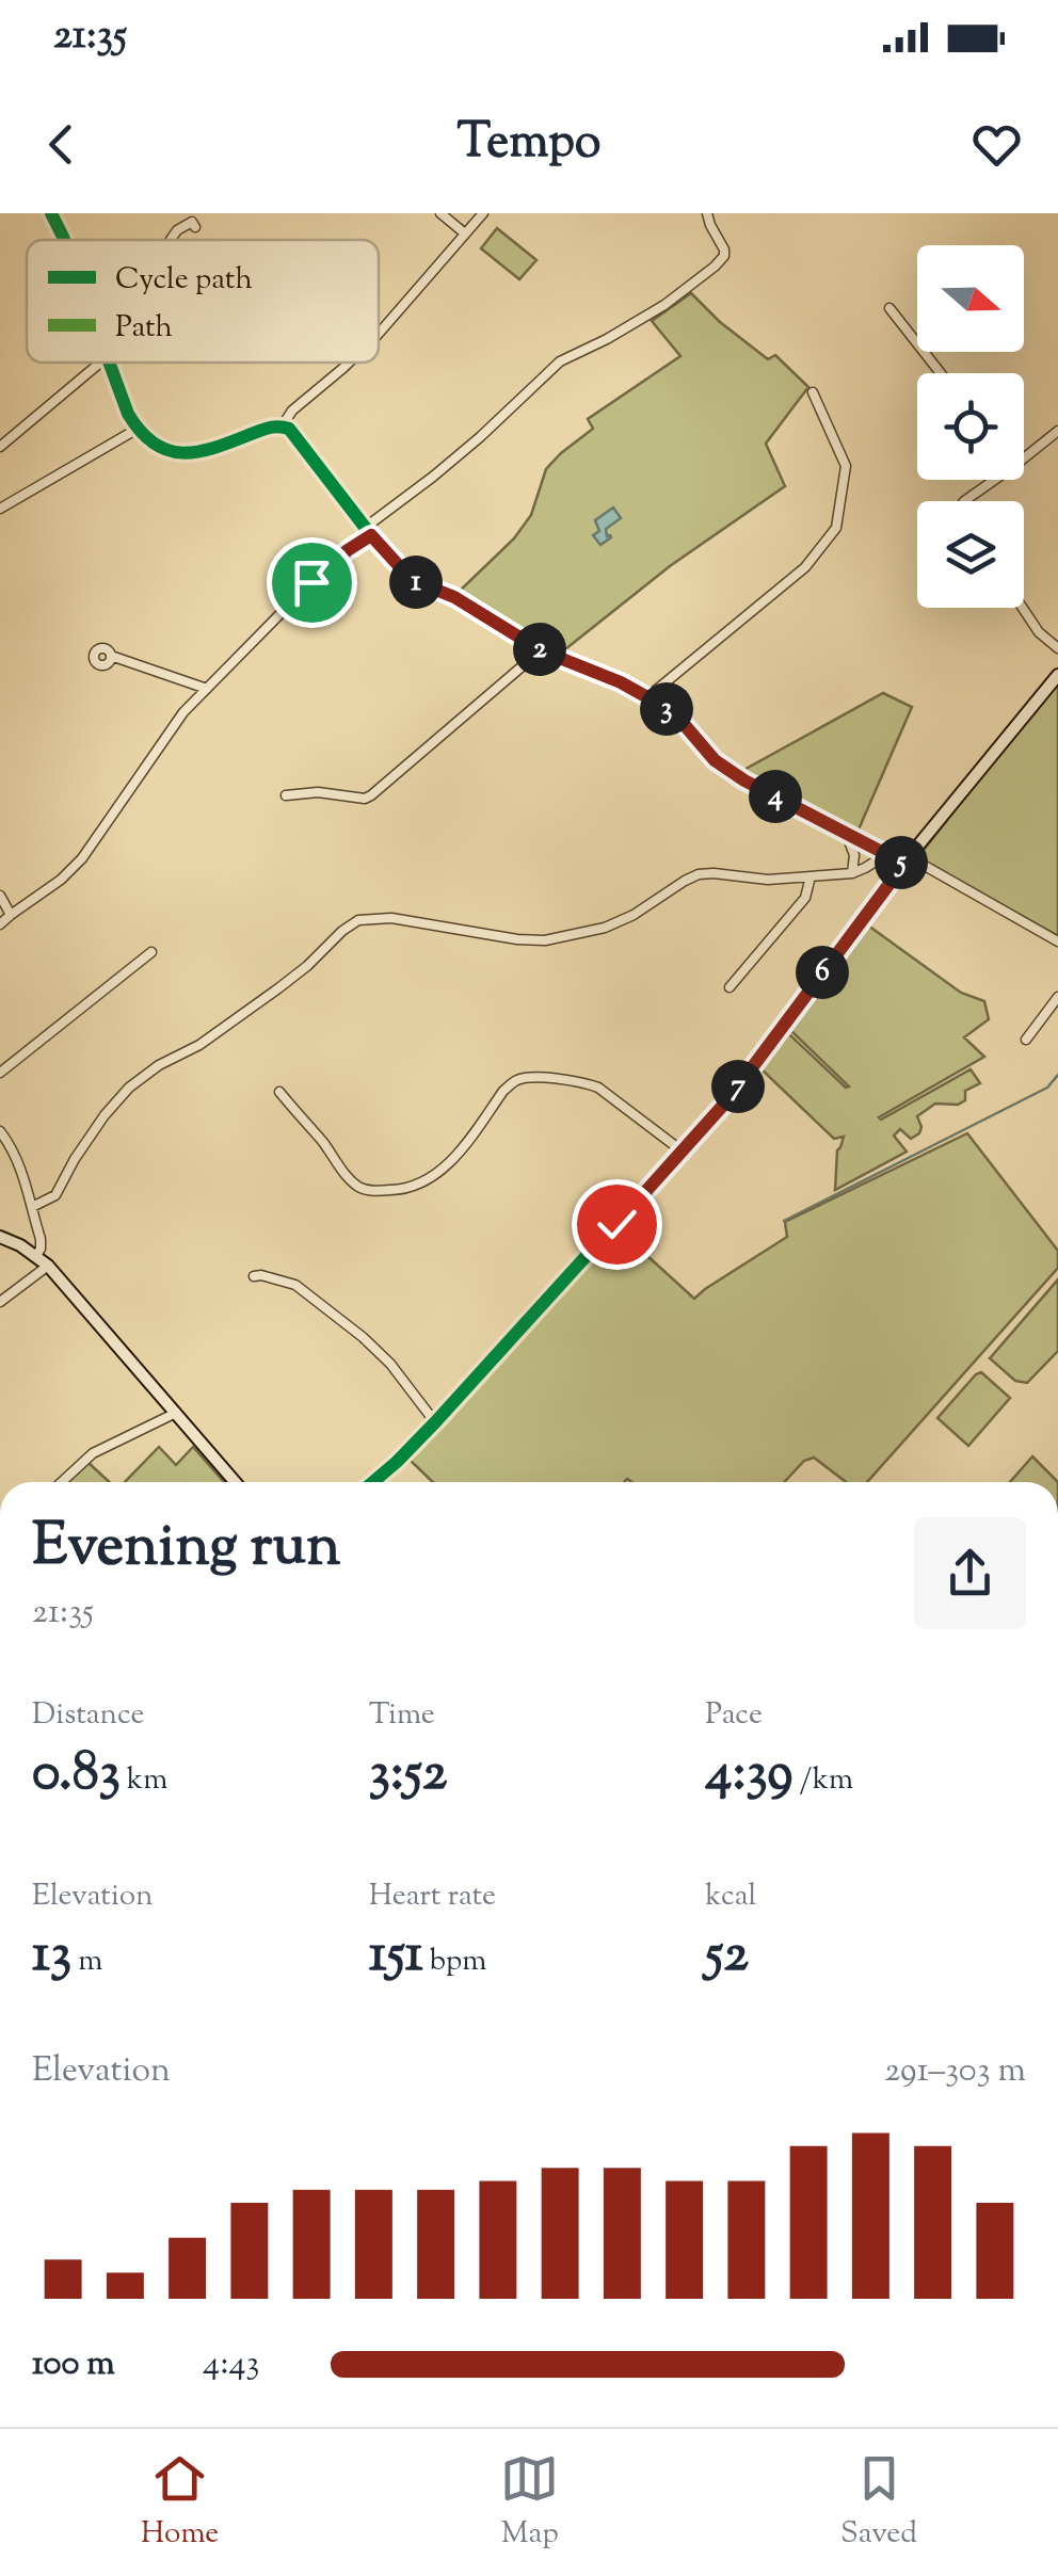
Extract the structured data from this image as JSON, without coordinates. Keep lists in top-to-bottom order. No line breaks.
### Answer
{"legend":["Cycle path","Path"],"north":"right","page":{"status":"21:35","header":"Tempo","pins":["1","2","3","4","5","6","7"],"heading":["Evening run","21:35"],"stats":[["Distance","0.83 km"],["Time","3:52"],["Pace","4:39 /km"],["Elevation","13 m"],["Heart rate","151 bpm"],["kcal","52"]],"chart":["Elevation","291–303 m"],"list":[{"name":"100 m","note":"4:43"}],"tabs":["Home","Map","Saved"]}}
